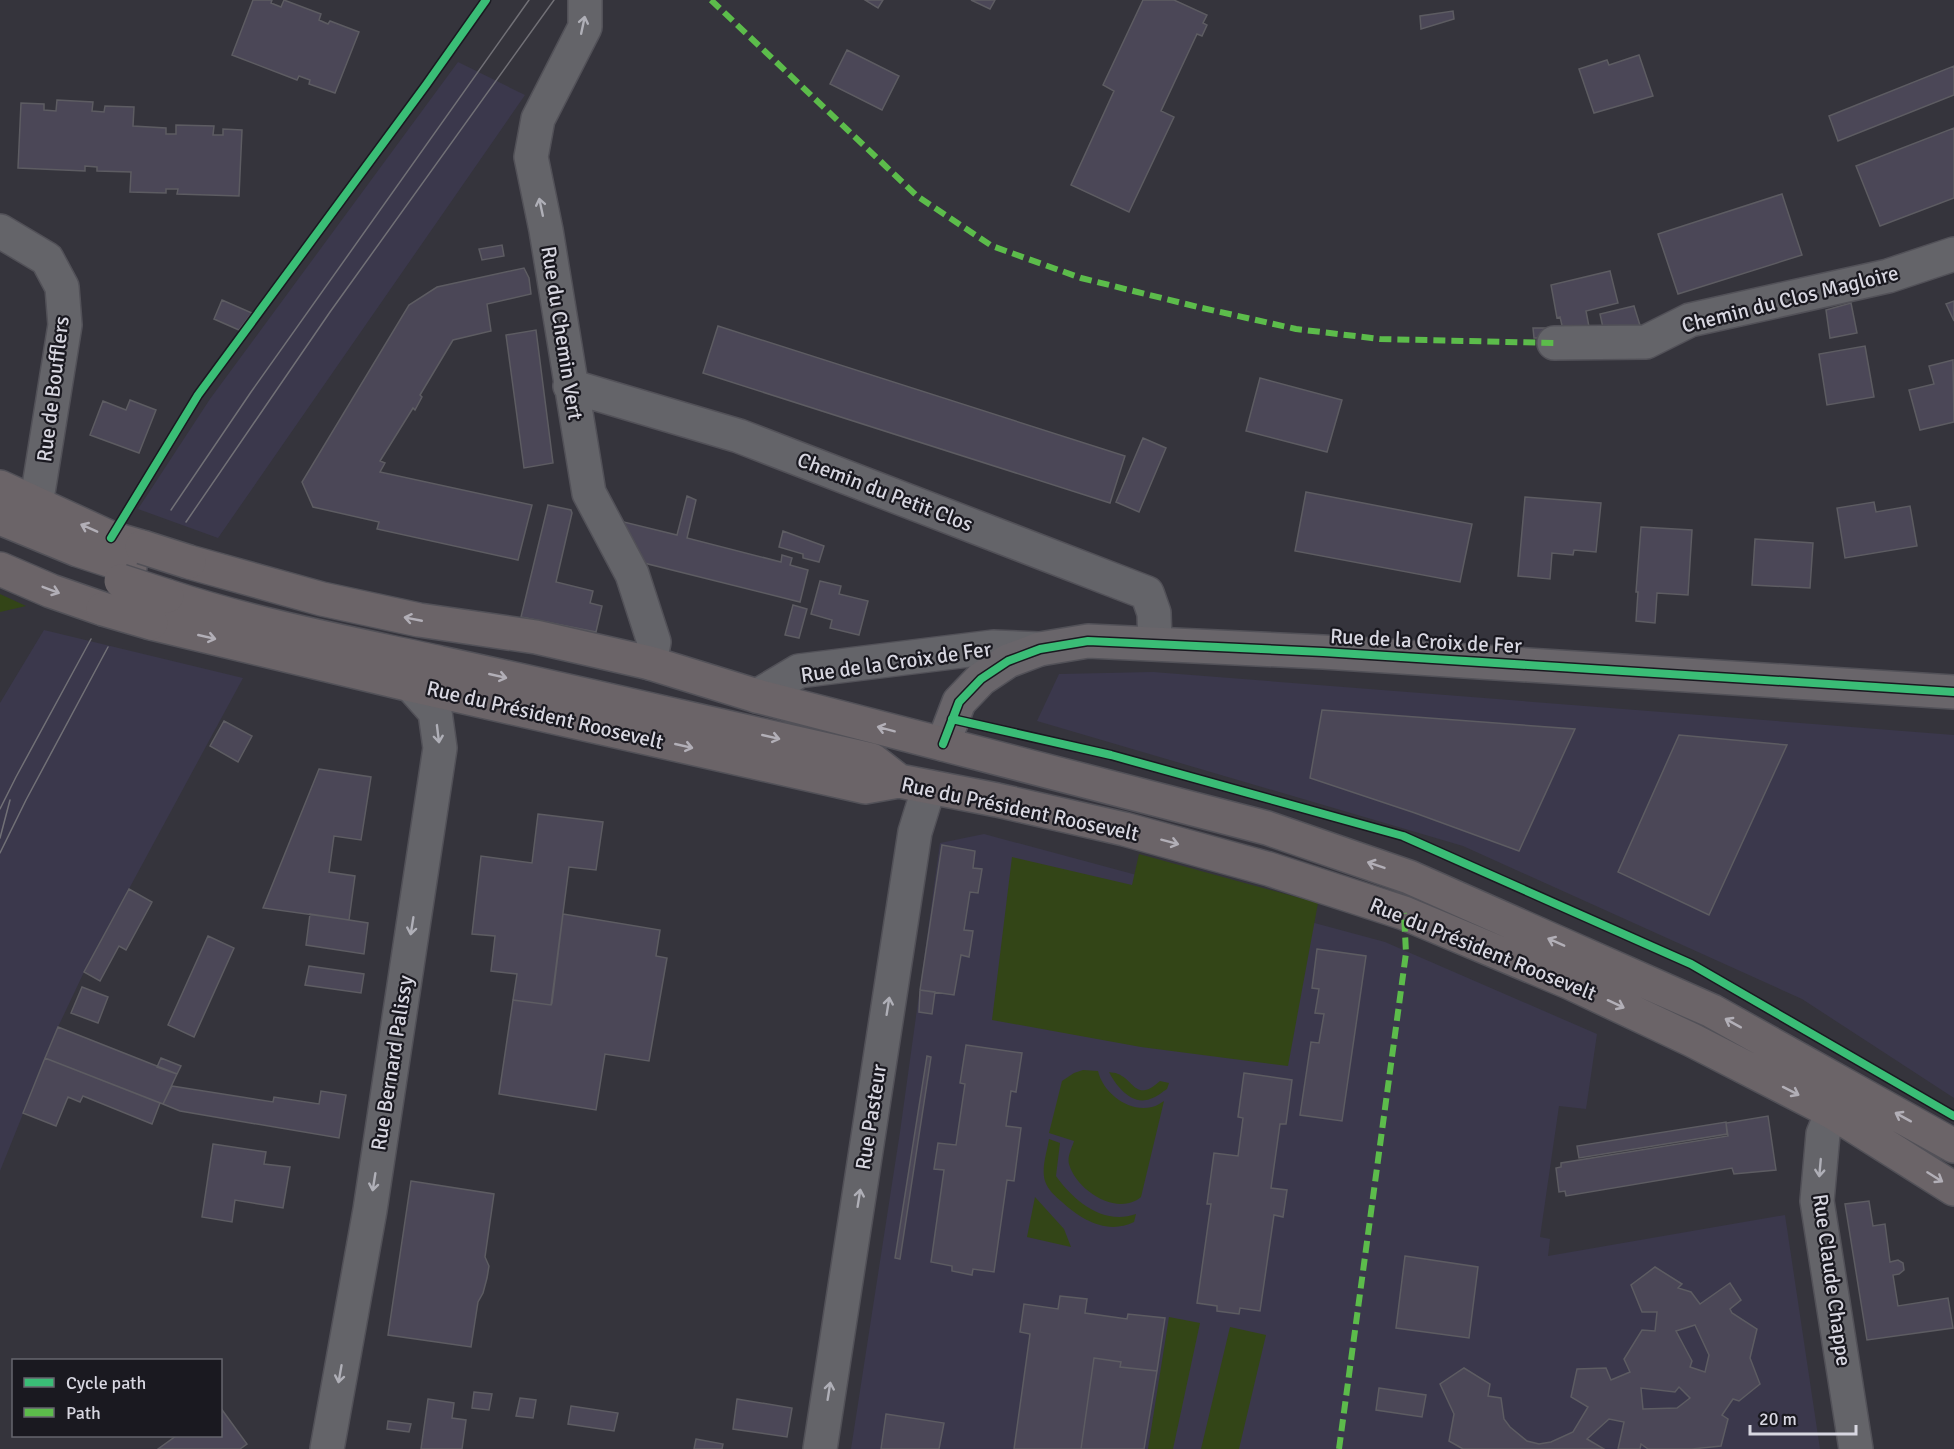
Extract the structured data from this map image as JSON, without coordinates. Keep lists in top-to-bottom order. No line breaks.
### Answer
{"streets":{"main road":["Rue du Président Roosevelt"],"street":["Chemin du Clos Magloire","Rue du Chemin Vert","Rue de Boufflers","Chemin du Petit Clos","Rue de la Croix de Fer","Rue Bernard Palissy","Rue Pasteur","Rue Claude Chappe"]},"crossings":[["Rue du Chemin Vert","Chemin du Petit Clos"],["Rue du Chemin Vert","Rue du Président Roosevelt"],["Chemin du Petit Clos","Rue de la Croix de Fer"],["Rue de la Croix de Fer","Rue du Président Roosevelt"],["Rue du Président Roosevelt","Rue Bernard Palissy"],["Rue du Président Roosevelt","Rue Pasteur"],["Rue du Président Roosevelt","Rue Claude Chappe"]],"one_way":["Rue du Chemin Vert","Rue Bernard Palissy","Rue Pasteur","Rue Claude Chappe"],"legend":["Cycle path","Path"],"scale_bar":"20 m"}
